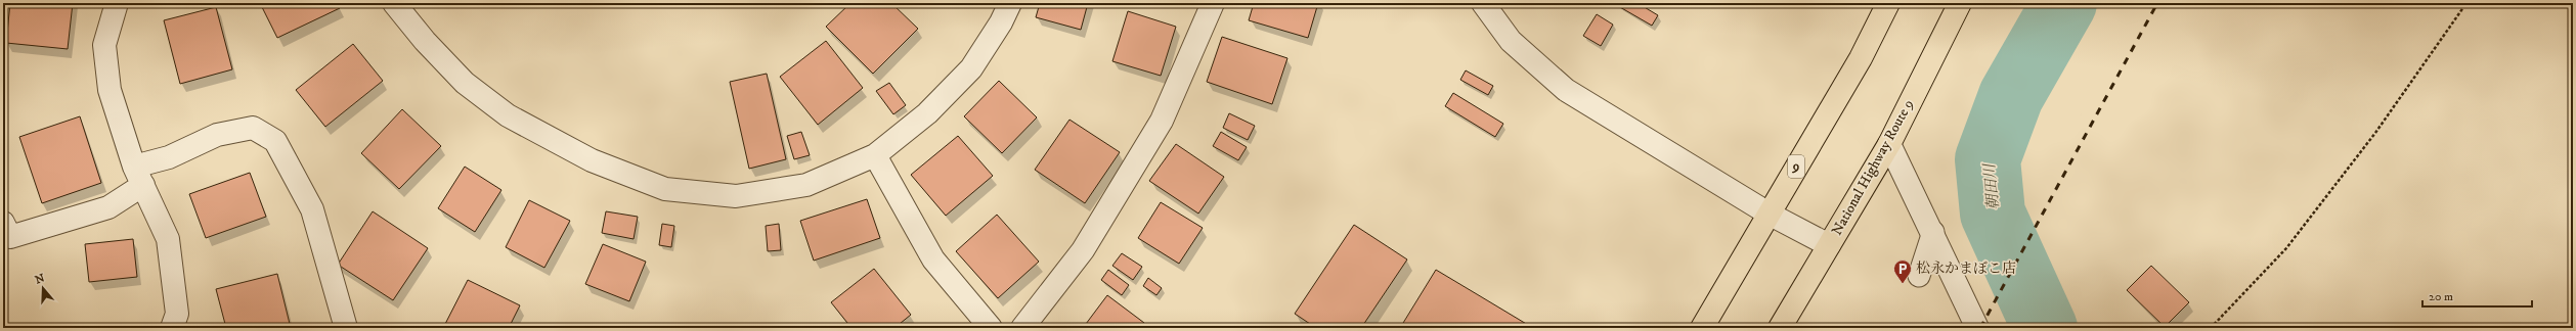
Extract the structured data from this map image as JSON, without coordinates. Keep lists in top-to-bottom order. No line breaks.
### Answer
{"streets":{"highway":["9","National Highway Route 9"]},"water":["朝田川"],"places":{"parking":["松永かまぼこ店"]},"scale_bar":"20 m","north":"top"}
